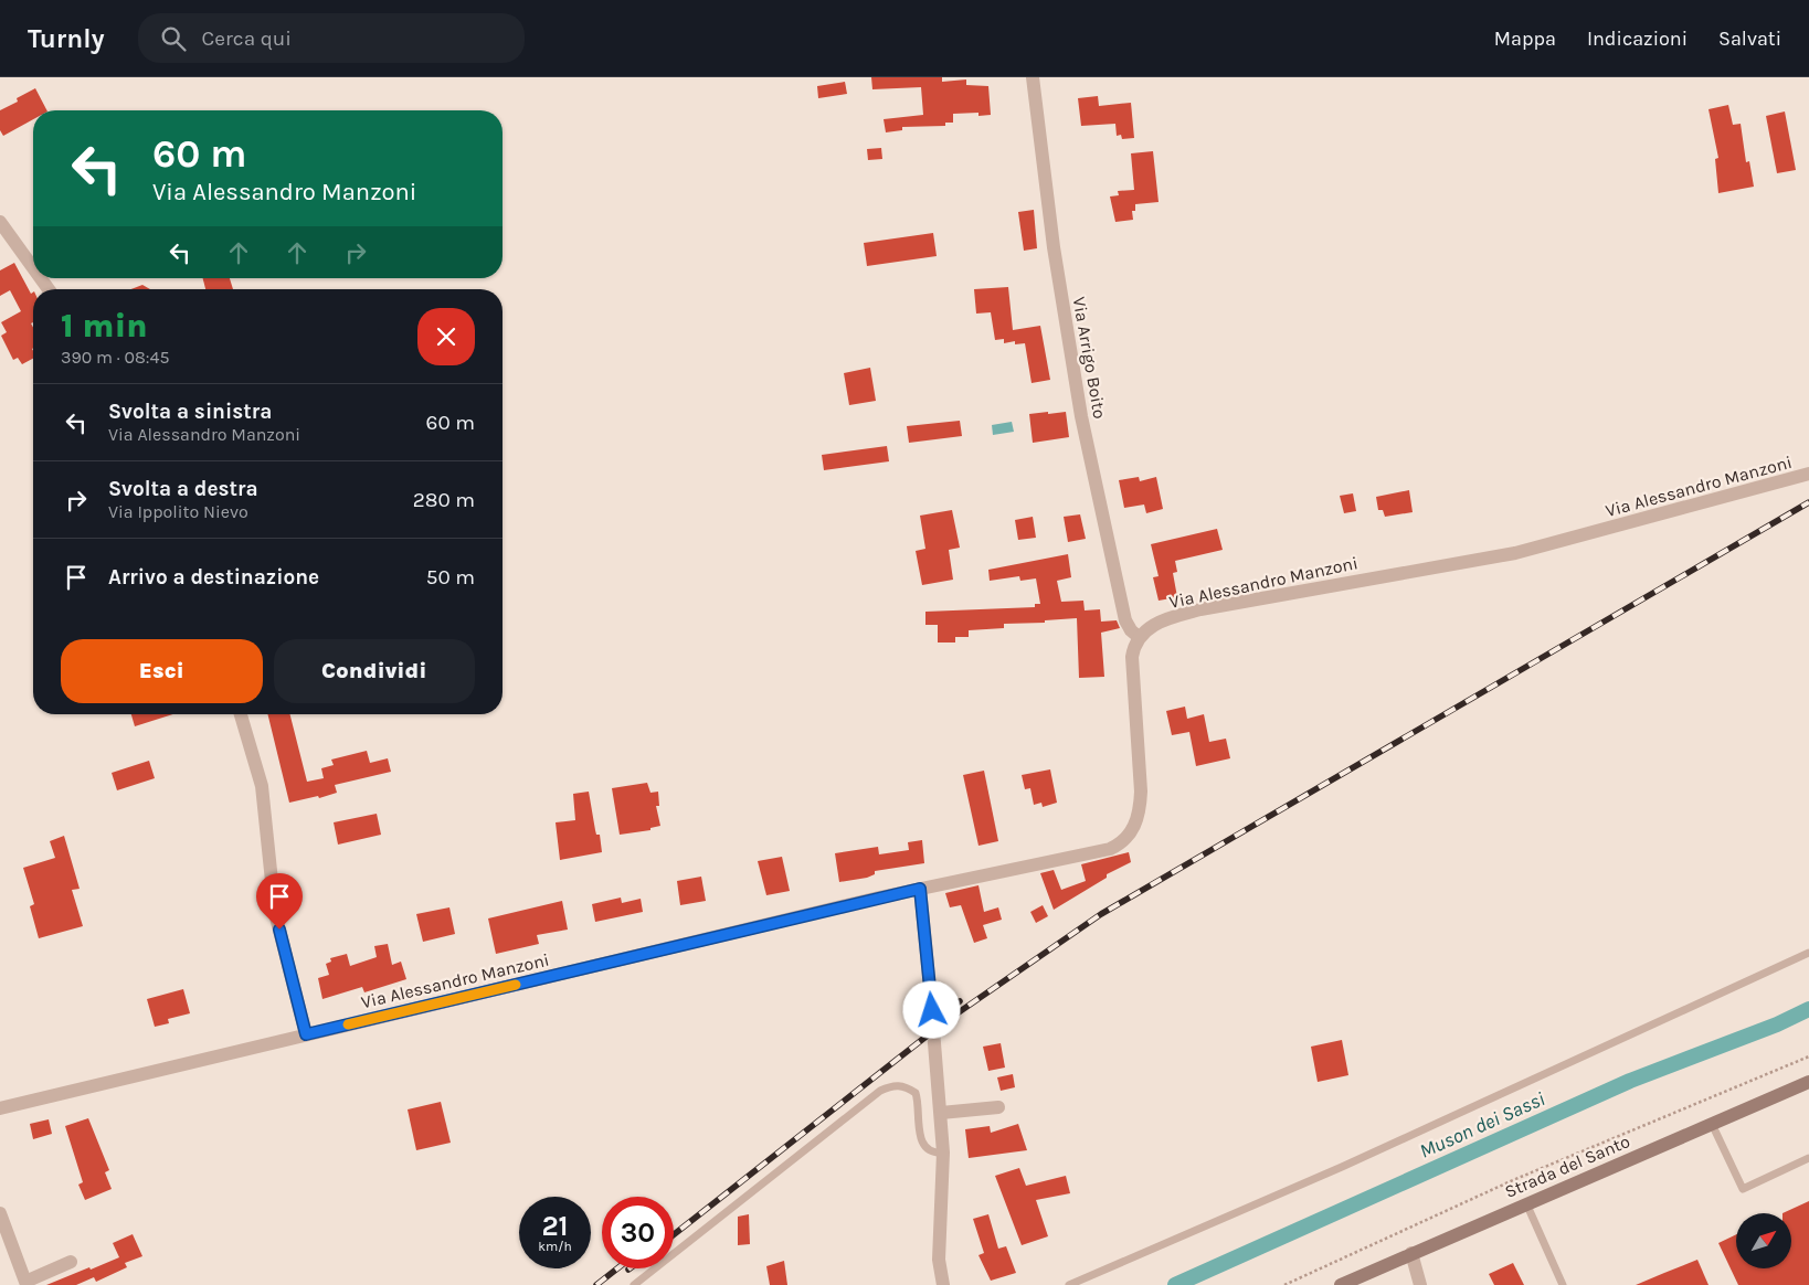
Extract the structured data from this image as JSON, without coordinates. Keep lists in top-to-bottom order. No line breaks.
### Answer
{"streets":{"main road":["Strada del Santo"],"street":["Via Arrigo Boito","Via Alessandro Manzoni"]},"crossings":[["Via Arrigo Boito","Via Alessandro Manzoni"]],"water":["Muson dei Sassi"],"north":"top right","page":{"header":"Turnly","search":"Cerca qui","nav":["Mappa","Indicazioni","Salvati"],"turn":["60 m","Via Alessandro Manzoni"],"heading":["1 min","390 m · 08:45"],"list":[{"name":"Svolta a sinistra","note":"Via Alessandro Manzoni","value":"60 m"},{"name":"Svolta a destra","note":"Via Ippolito Nievo","value":"280 m"},{"name":"Arrivo a destinazione","value":"50 m"}],"buttons":["Esci","Condividi"],"speed":"21 km/h","limit":"30"}}
